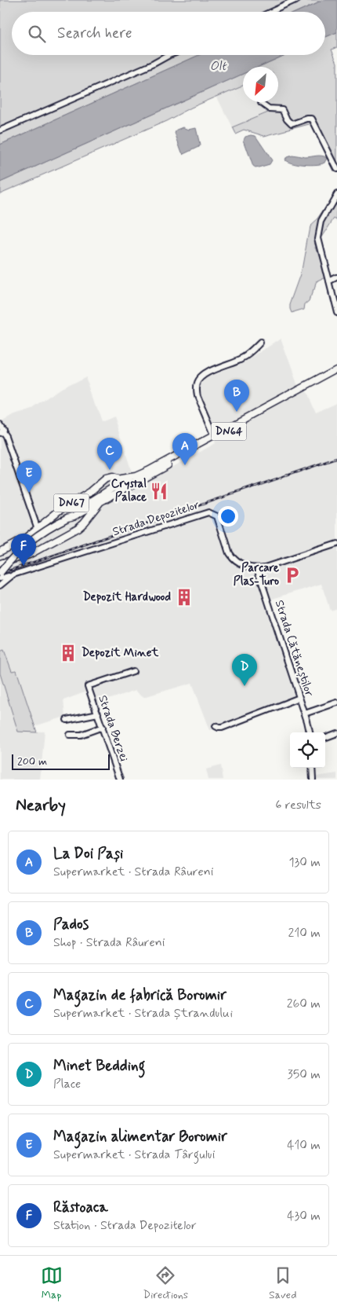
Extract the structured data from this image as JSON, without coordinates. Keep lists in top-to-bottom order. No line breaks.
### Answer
{"streets":{"main road":["DN64","DN67"],"street":["Strada Depozitelor","Strada Cătăneștilor","Strada Berzei"]},"crossings":[["DN64","DN67"],["Strada Depozitelor","Strada Cătăneștilor"]],"water":["Olt"],"places":{"restaurant":["Crystal Palace"],"parking":["Parcare Plas-Turo"],"building":["Depozit Hardwood","Depozit Minet"]},"scale_bar":"200 m","north":"bottom left","page":{"search":"Search here","pins":["B","A","C","E","F","D"],"scale":"200 m","heading":["Nearby","6 results"],"list":[{"mark":"A","name":"La Doi Pași","note":"Supermarket · Strada Râureni","value":"130 m"},{"mark":"B","name":"Pados","note":"Shop · Strada Râureni","value":"210 m"},{"mark":"C","name":"Magazin de fabrică Boromir","note":"Supermarket · Strada Ștrandului","value":"260 m"},{"mark":"D","name":"Minet Bedding","note":"Place","value":"350 m"},{"mark":"E","name":"Magazin alimentar Boromir","note":"Supermarket · Strada Târgului","value":"410 m"},{"mark":"F","name":"Răstoaca","note":"Station · Strada Depozitelor","value":"430 m"}],"nav":["Map","Directions","Saved"]}}
